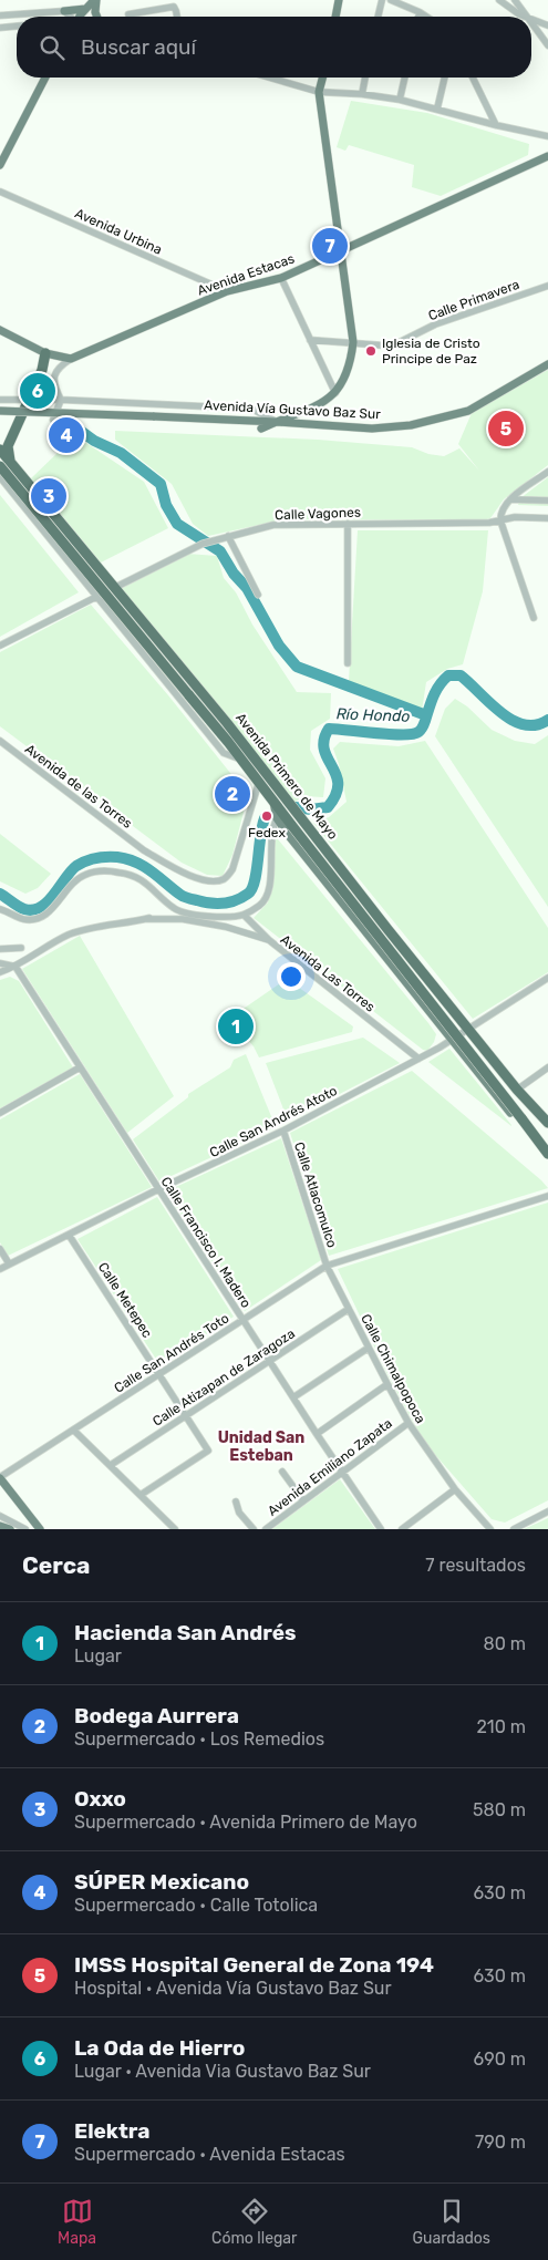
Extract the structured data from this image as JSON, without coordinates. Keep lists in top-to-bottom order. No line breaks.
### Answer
{"streets":{"highway":["Avenida Primero de Mayo"],"main road":["Avenida Estacas","Avenida Vía Gustavo Baz Sur"],"street":["Avenida Urbina","Calle Primavera","Calle Vagones","Avenida de las Torres","Avenida Las Torres","Calle San Andrés Atoto","Calle Atlacomulco","Calle Francisco I. Madero","Calle Metepec","Calle San Andrés Toto","Calle Chimalpopoca","Calle Atizapan de Zaragoza","Avenida Emiliano Zapata"]},"crossings":[["Avenida Urbina","Avenida Estacas"],["Calle Vagones","Avenida Primero de Mayo"],["Avenida Primero de Mayo","Avenida de las Torres"],["Avenida Primero de Mayo","Calle San Andrés Atoto"],["Avenida Las Torres","Calle San Andrés Atoto"],["Calle San Andrés Atoto","Calle Atlacomulco"],["Calle San Andrés Atoto","Calle Francisco I. Madero"],["Calle San Andrés Atoto","Calle Metepec"],["Calle Atlacomulco","Calle San Andrés Toto"],["Calle Atlacomulco","Calle Chimalpopoca"],["Calle Francisco I. Madero","Calle San Andrés Toto"],["Calle Francisco I. Madero","Calle Atizapan de Zaragoza"],["Calle Francisco I. Madero","Avenida Emiliano Zapata"],["Calle Metepec","Calle San Andrés Toto"],["Calle Metepec","Calle Atizapan de Zaragoza"],["Calle San Andrés Toto","Calle Chimalpopoca"],["Calle Chimalpopoca","Calle Atizapan de Zaragoza"],["Calle Chimalpopoca","Avenida Emiliano Zapata"]],"districts":["Unidad San Esteban"],"water":["Río Hondo"],"places":["Iglesia de Cristo Principe de Paz","Fedex"],"page":{"search":"Buscar aquí","pins":["7","6","5","4","3","2","1"],"heading":["Cerca","7 resultados"],"list":[{"mark":"1","name":"Hacienda San Andrés","note":"Lugar","value":"80 m"},{"mark":"2","name":"Bodega Aurrera","note":"Supermercado · Los Remedios","value":"210 m"},{"mark":"3","name":"Oxxo","note":"Supermercado · Avenida Primero de Mayo","value":"580 m"},{"mark":"4","name":"SÚPER Mexicano","note":"Supermercado · Calle Totolica","value":"630 m"},{"mark":"5","name":"IMSS Hospital General de Zona 194","note":"Hospital · Avenida Vía Gustavo Baz Sur","value":"630 m"},{"mark":"6","name":"La Oda de Hierro","note":"Lugar · Avenida Via Gustavo Baz Sur","value":"690 m"},{"mark":"7","name":"Elektra","note":"Supermercado · Avenida Estacas","value":"790 m"}],"nav":["Mapa","Cómo llegar","Guardados"]}}
